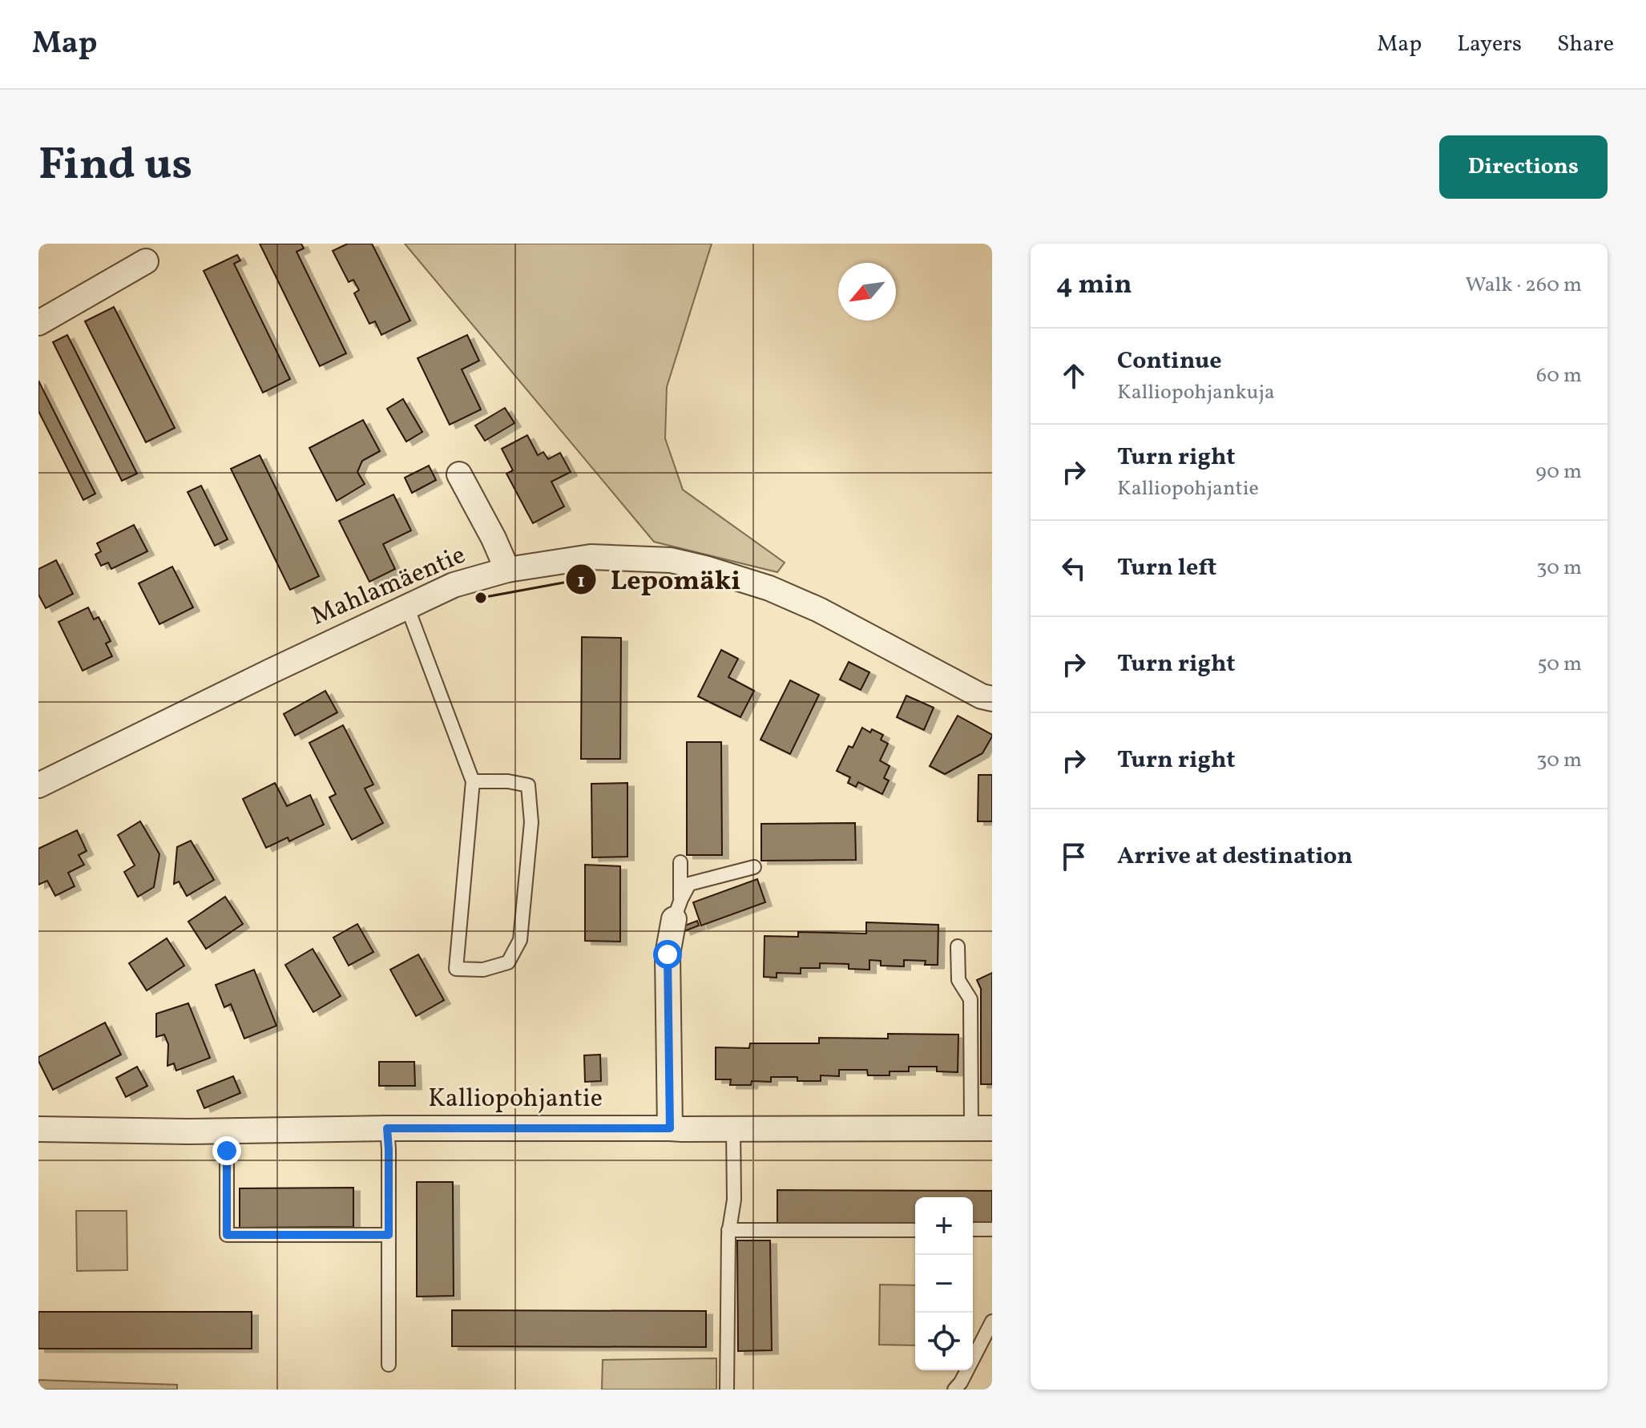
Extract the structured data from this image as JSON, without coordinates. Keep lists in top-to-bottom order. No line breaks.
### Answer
{"streets":{"street":["Mahlamäentie","Kalliopohjantie"]},"places":["Lepomäki"],"north":"bottom left","page":{"header":"Map","nav":["Map","Layers","Share"],"title":"Find us","buttons":"Directions","heading":["4 min","Walk · 260 m"],"list":[["Continue","Kalliopohjankuja","60 m"],["Turn right","Kalliopohjantie","90 m"],["Turn left","30 m"],["Turn right","50 m"],["Turn right","30 m"],"Arrive at destination"],"map_buttons":["+","−"]}}
